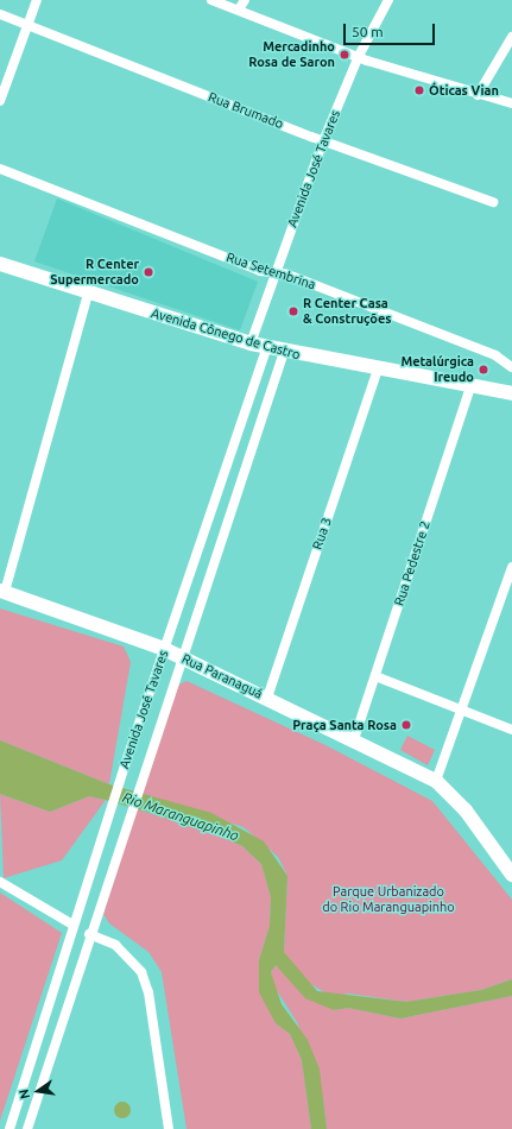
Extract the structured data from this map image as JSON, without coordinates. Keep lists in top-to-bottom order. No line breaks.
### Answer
{"streets":{"main road":["Avenida Cônego de Castro","Rua Paranaguá"],"street":["Rua Brumado","Avenida José Tavares","Rua Setembrina","Rua 3","Rua Pedestre 2"]},"crossings":[["Rua Brumado","Avenida José Tavares"],["Avenida José Tavares","Rua Setembrina"],["Avenida José Tavares","Avenida Cônego de Castro"],["Avenida José Tavares","Rua Paranaguá"],["Avenida Cônego de Castro","Rua 3"],["Avenida Cônego de Castro","Rua Pedestre 2"],["Rua 3","Rua Paranaguá"],["Rua Pedestre 2","Rua Paranaguá"]],"water":["Rio Maranguapinho"],"parks":["Parque Urbanizado do Rio Maranguapinho"],"places":["Mercadinho Rosa de Saron","Óticas Vian","R Center Supermercado","R Center Casa & Construções","Metalúrgica Ireudo","Praça Santa Rosa"],"scale_bar":"50 m","north":"left"}
